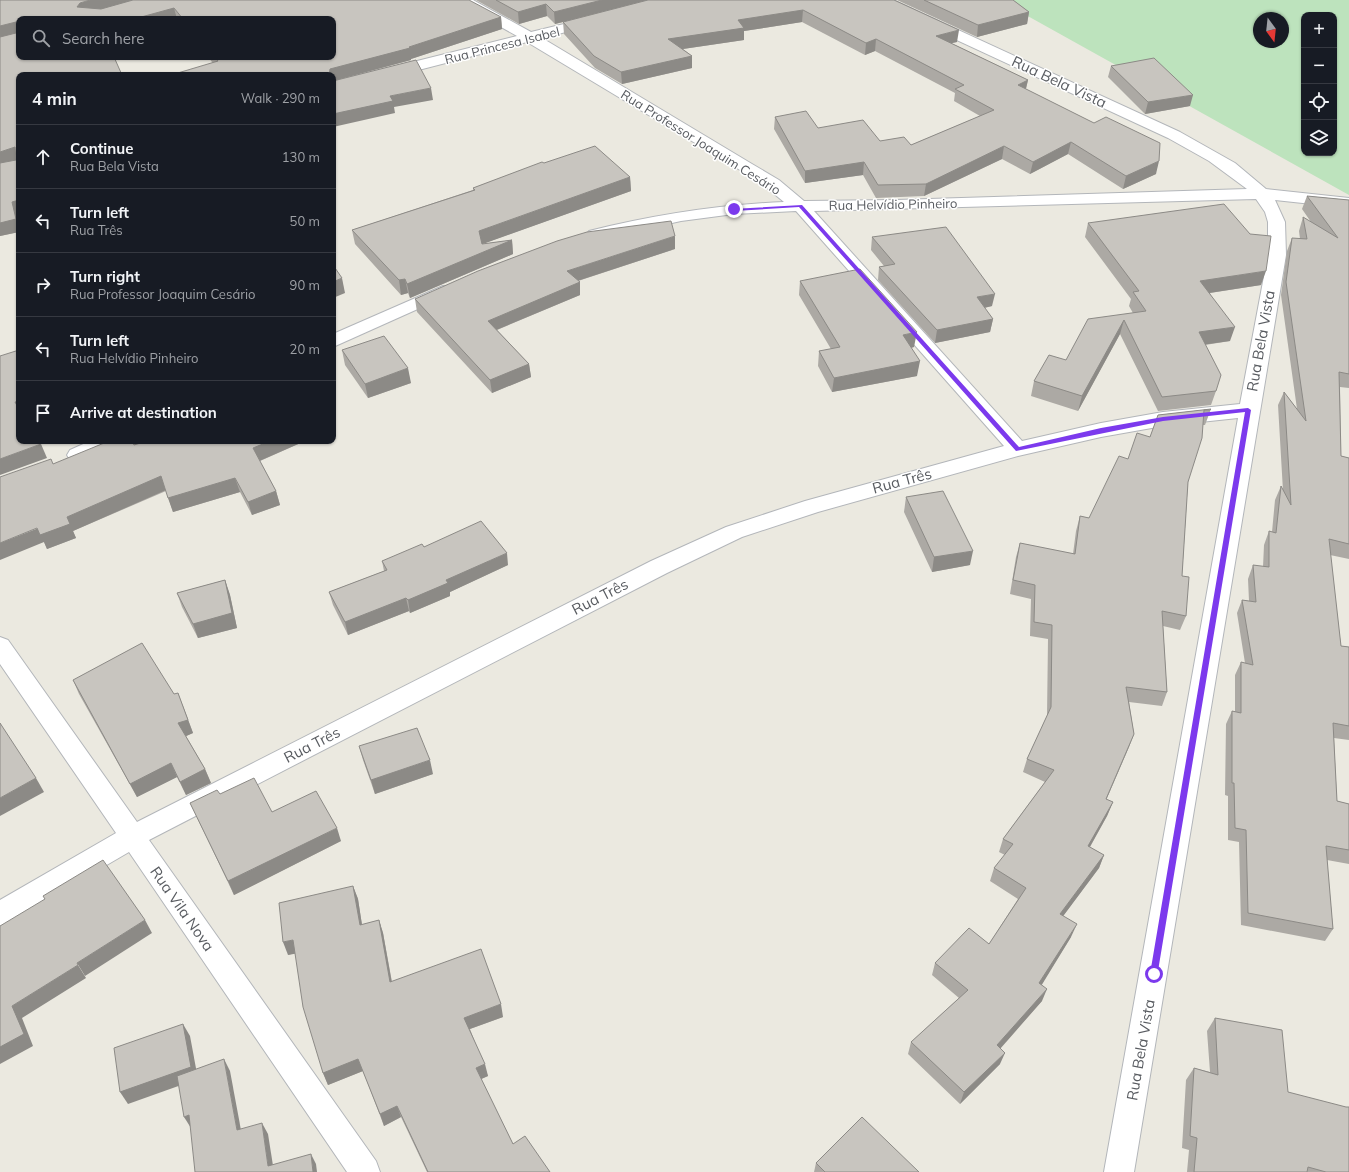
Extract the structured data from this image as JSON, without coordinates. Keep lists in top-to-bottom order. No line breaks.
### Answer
{"streets":{"street":["Rua Princesa Isabel","Rua Bela Vista","Rua Professor Joaquim Cesário","Rua Helvídio Pinheiro","Rua Três","Rua Vila Nova"]},"crossings":[["Rua Princesa Isabel","Rua Professor Joaquim Cesário"],["Rua Bela Vista","Rua Helvídio Pinheiro"],["Rua Bela Vista","Rua Três"],["Rua Professor Joaquim Cesário","Rua Helvídio Pinheiro"],["Rua Professor Joaquim Cesário","Rua Três"],["Rua Três","Rua Vila Nova"]],"north":"bottom","page":{"map_buttons":["+","−"],"search":"Search here","heading":["4 min","Walk · 290 m"],"list":[["Continue","Rua Bela Vista","130 m"],["Turn left","Rua Três","50 m"],["Turn right","Rua Professor Joaquim Cesário","90 m"],["Turn left","Rua Helvídio Pinheiro","20 m"],"Arrive at destination"]}}
